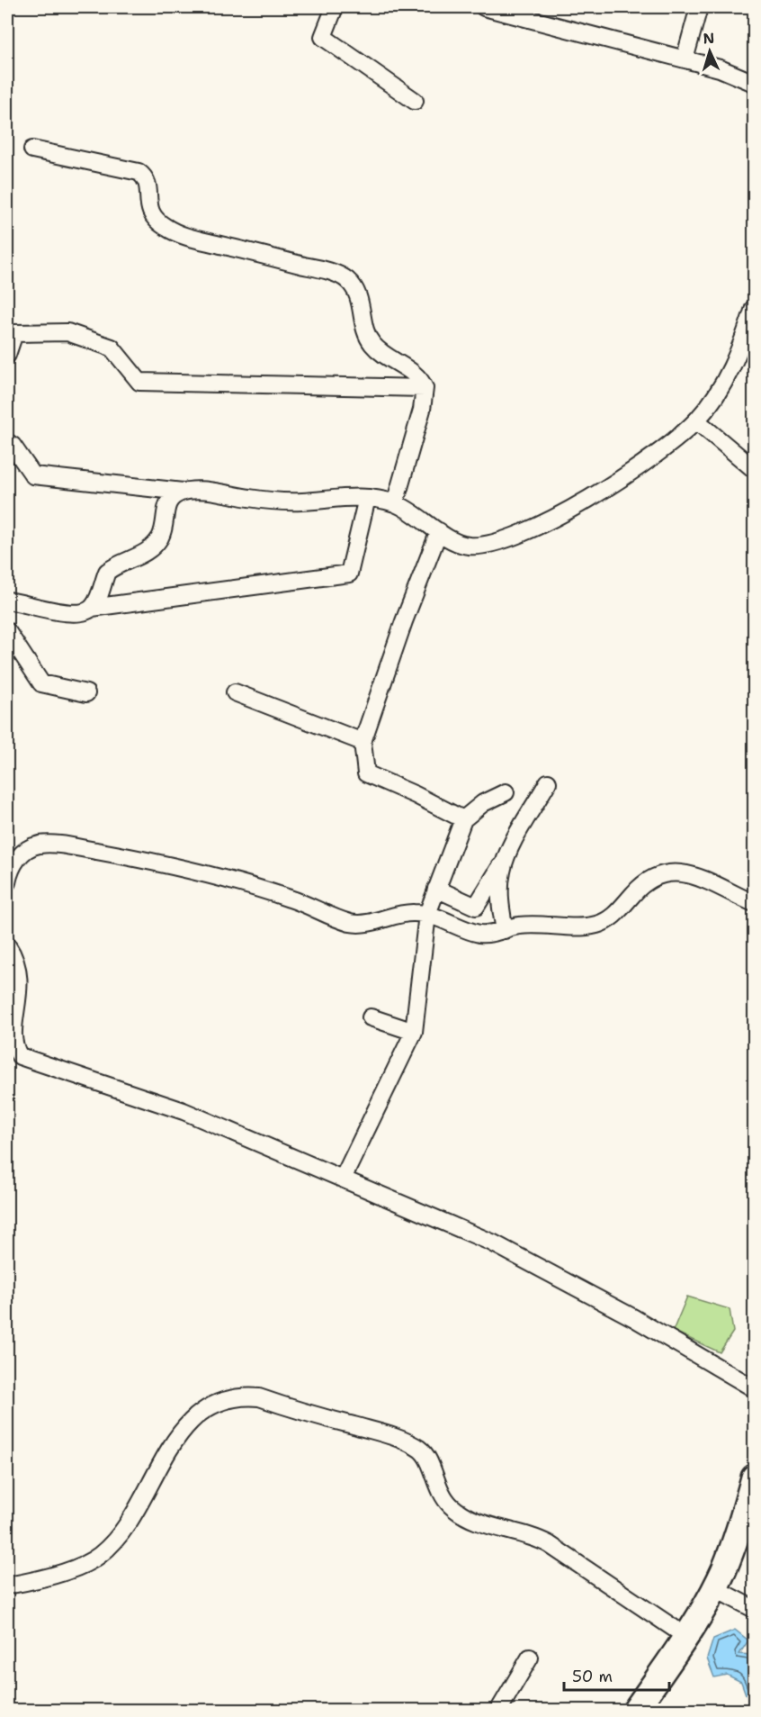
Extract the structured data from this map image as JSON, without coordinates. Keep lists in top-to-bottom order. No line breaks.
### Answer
{"scale_bar":"50 m","north":"top"}
